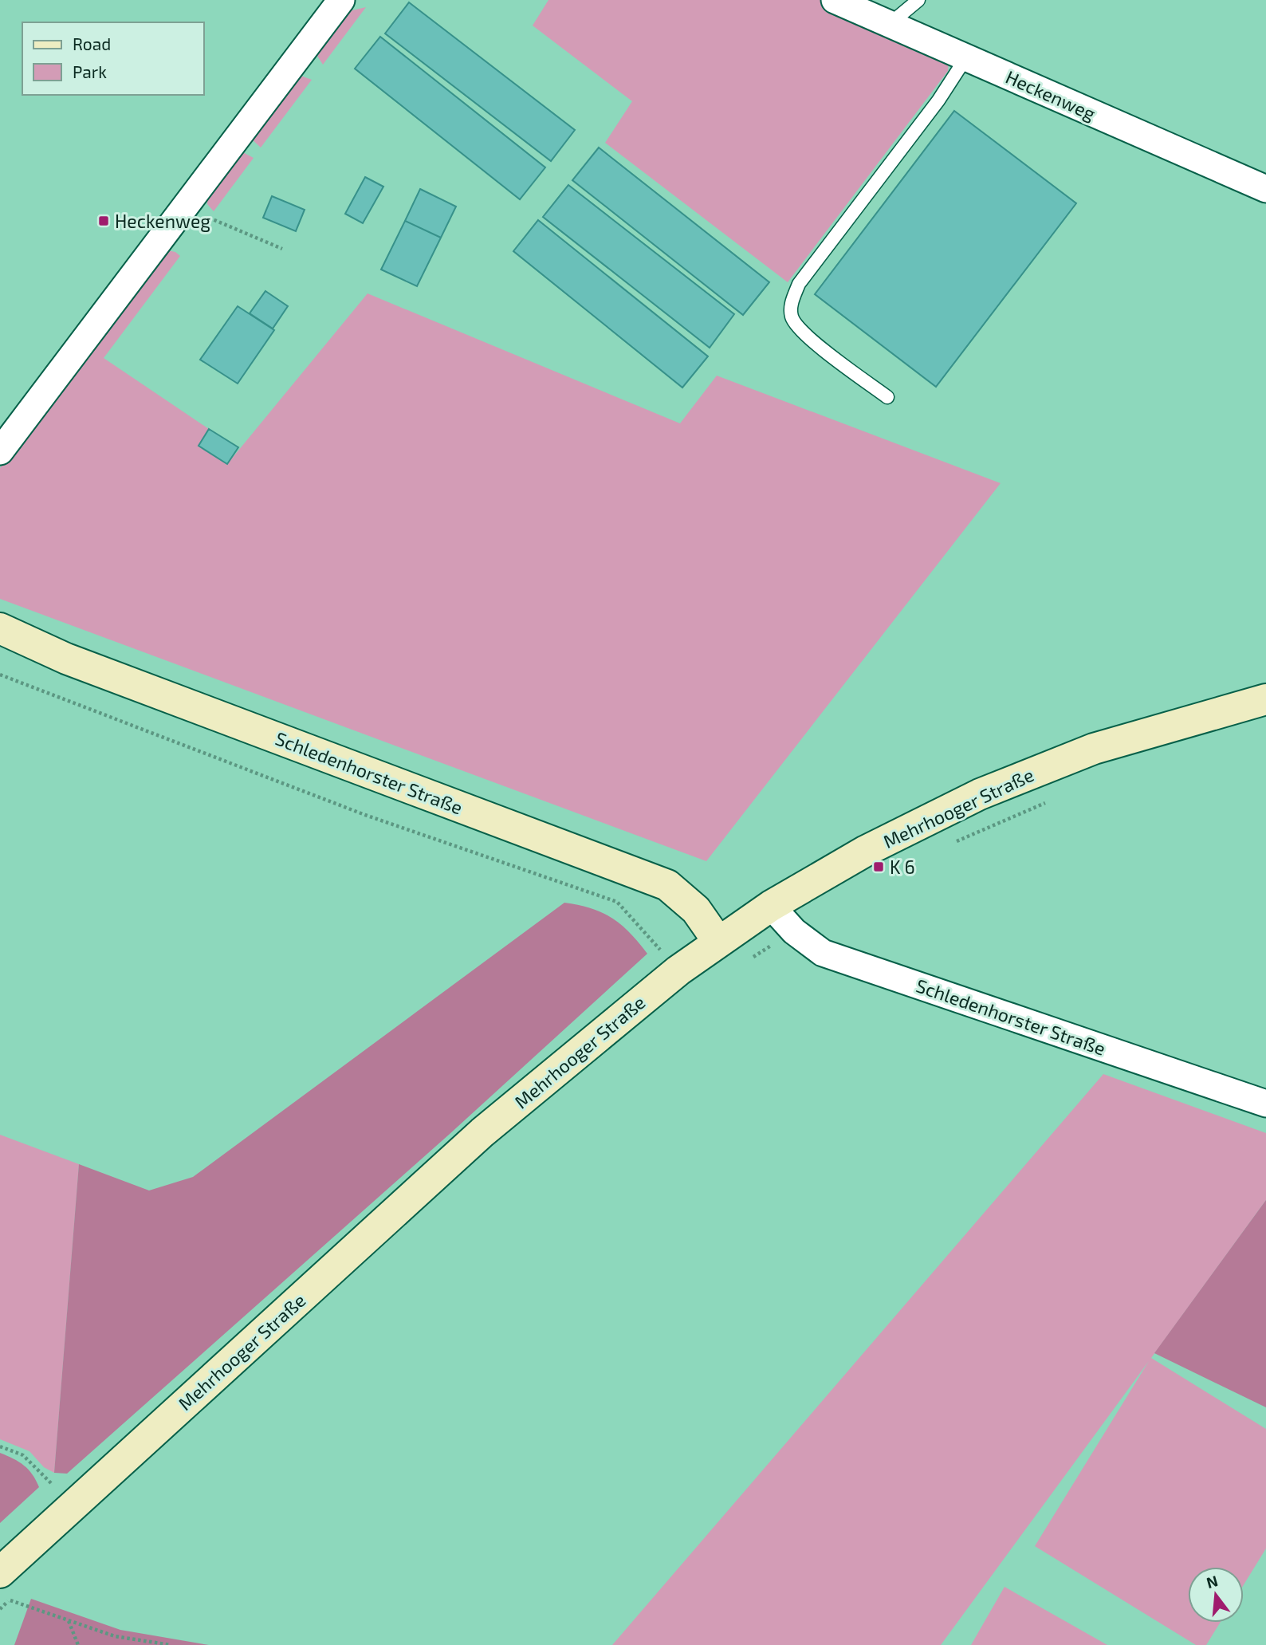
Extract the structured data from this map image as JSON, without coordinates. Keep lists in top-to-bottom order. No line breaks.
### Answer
{"streets":{"main road":["Schledenhorster Straße","Mehrhooger Straße"],"street":["Heckenweg"]},"crossings":[["Schledenhorster Straße","Mehrhooger Straße"]],"places":{"transit":["Heckenweg","K 6"]},"legend":["Road","Park"],"north":"top"}
